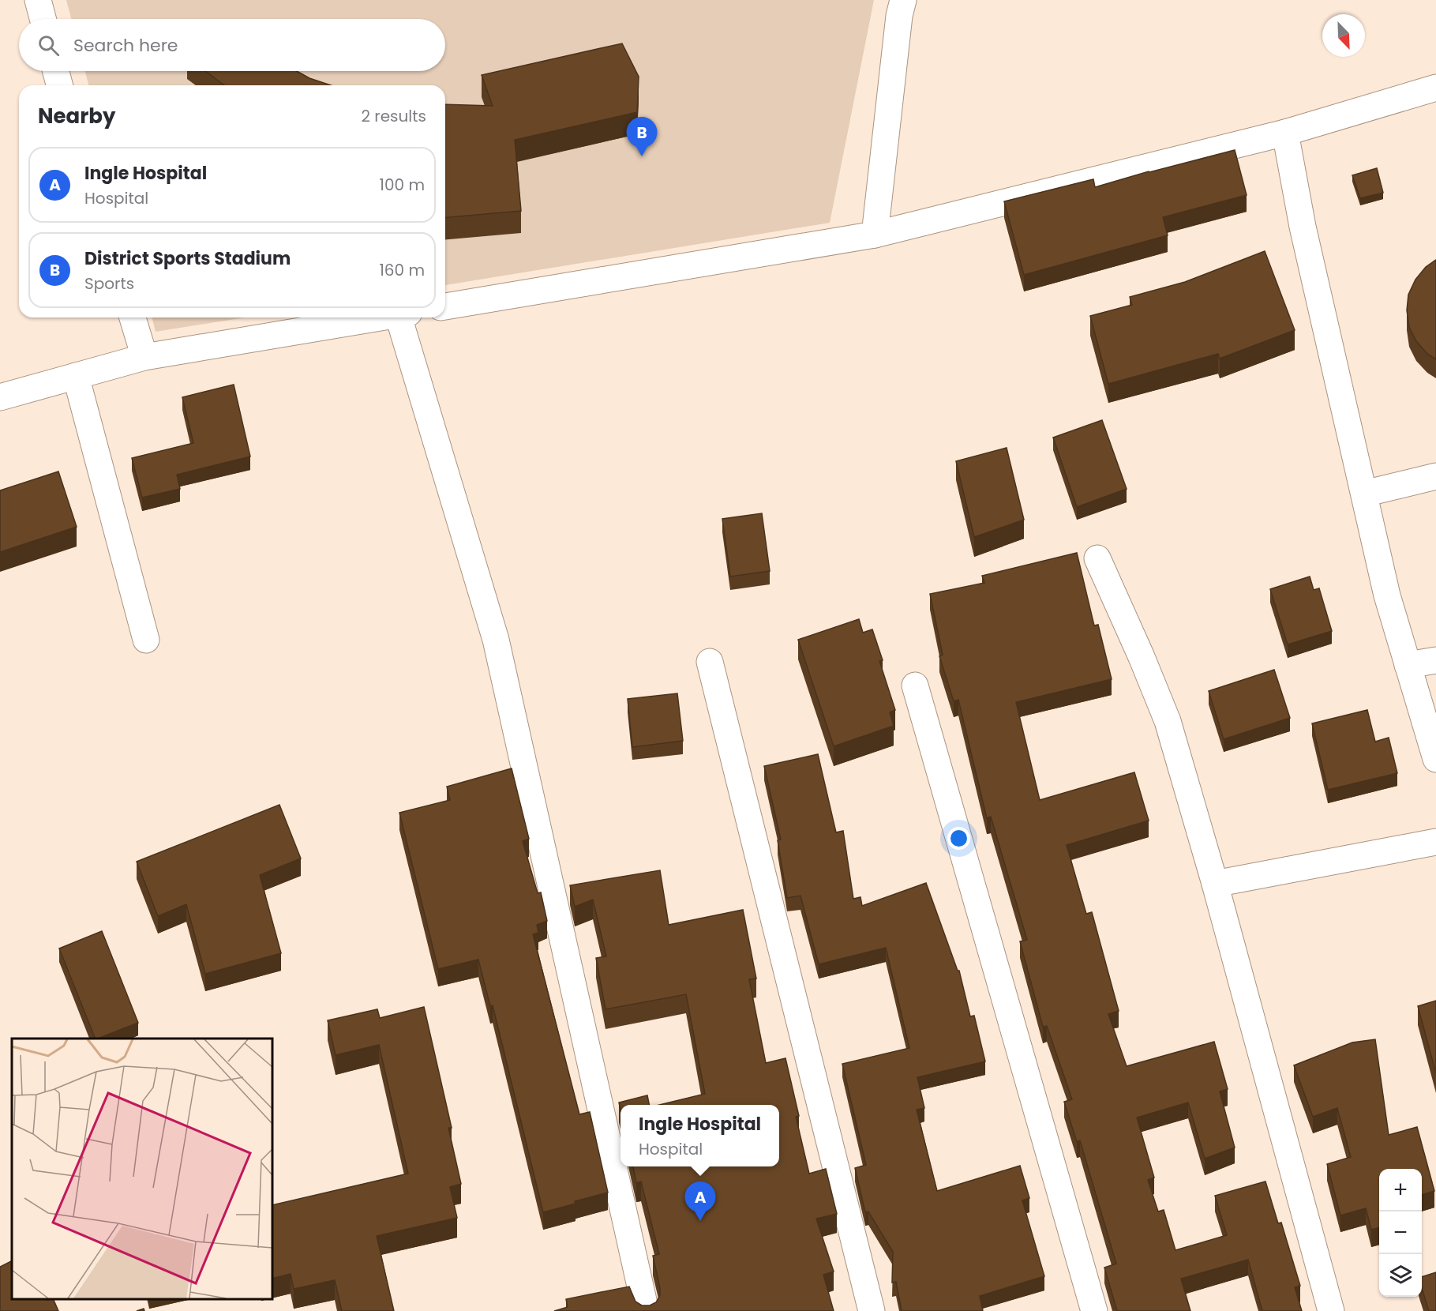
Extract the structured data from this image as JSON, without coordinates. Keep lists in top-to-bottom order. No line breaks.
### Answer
{"north":"bottom right","page":{"search":"Search here","heading":["Nearby","2 results"],"pins":["B","A"],"list":[{"mark":"A","name":"Ingle Hospital","note":"Hospital","value":"100 m"},{"mark":"B","name":"District Sports Stadium","note":"Sports","value":"160 m"}],"popup":["Ingle Hospital","Hospital"],"map_buttons":["+","−"]}}
